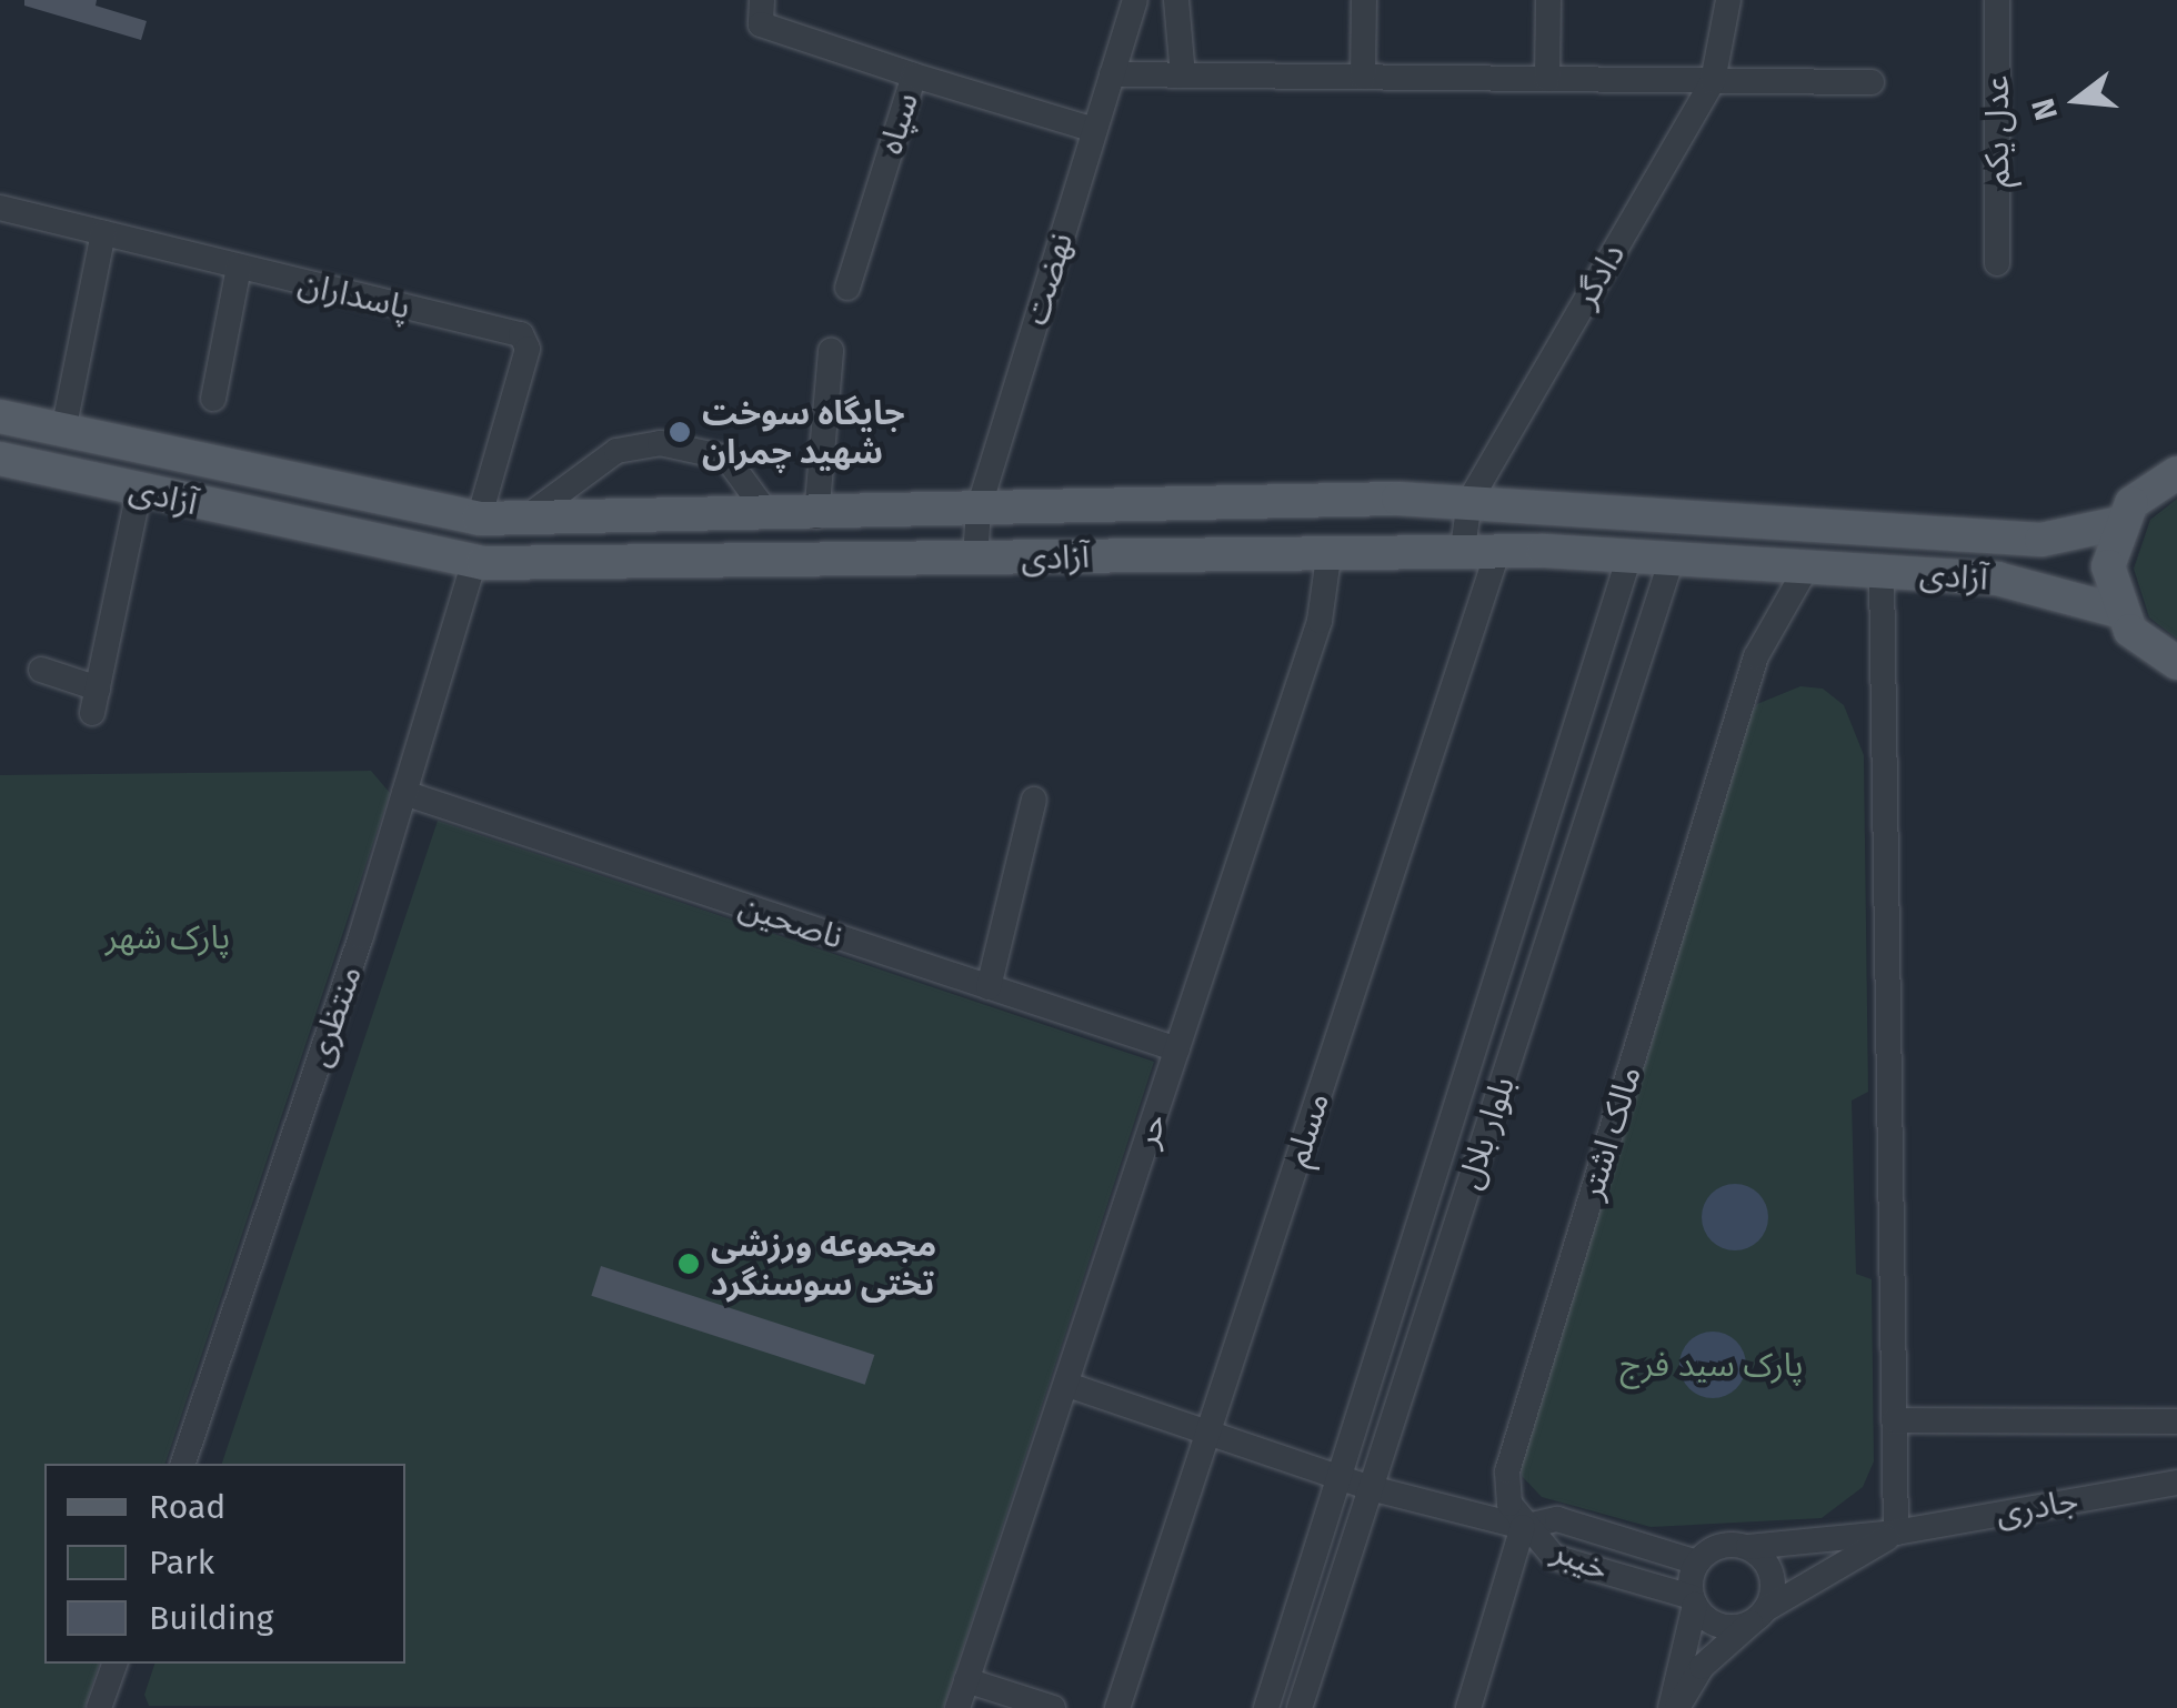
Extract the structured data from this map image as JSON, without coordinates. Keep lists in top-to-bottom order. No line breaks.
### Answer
{"streets":{"main road":["آزادی"],"street":["سپاه","عدل یکم","دادگر","نهضت","پاسداران","ناصحین","منتظری","مسلم","حر","بلوار بلال","مالک اشتر","جادری","خیبر"]},"crossings":[["سپاه","نهضت"],["دادگر","آزادی"],["نهضت","آزادی"],["پاسداران","آزادی"],["آزادی","منتظری"],["آزادی","مسلم"],["آزادی","حر"],["آزادی","بلوار بلال"],["آزادی","مالک اشتر"],["ناصحین","منتظری"],["ناصحین","حر"],["مالک اشتر","خیبر"],["جادری","خیبر"]],"parks":["پارک شهر","پارک سید فرج"],"places":["جایگاه سوخت شهید چمران","مجموعه ورزشی تختی سوسنگرد"],"legend":["Road","Park","Building"],"north":"left"}
